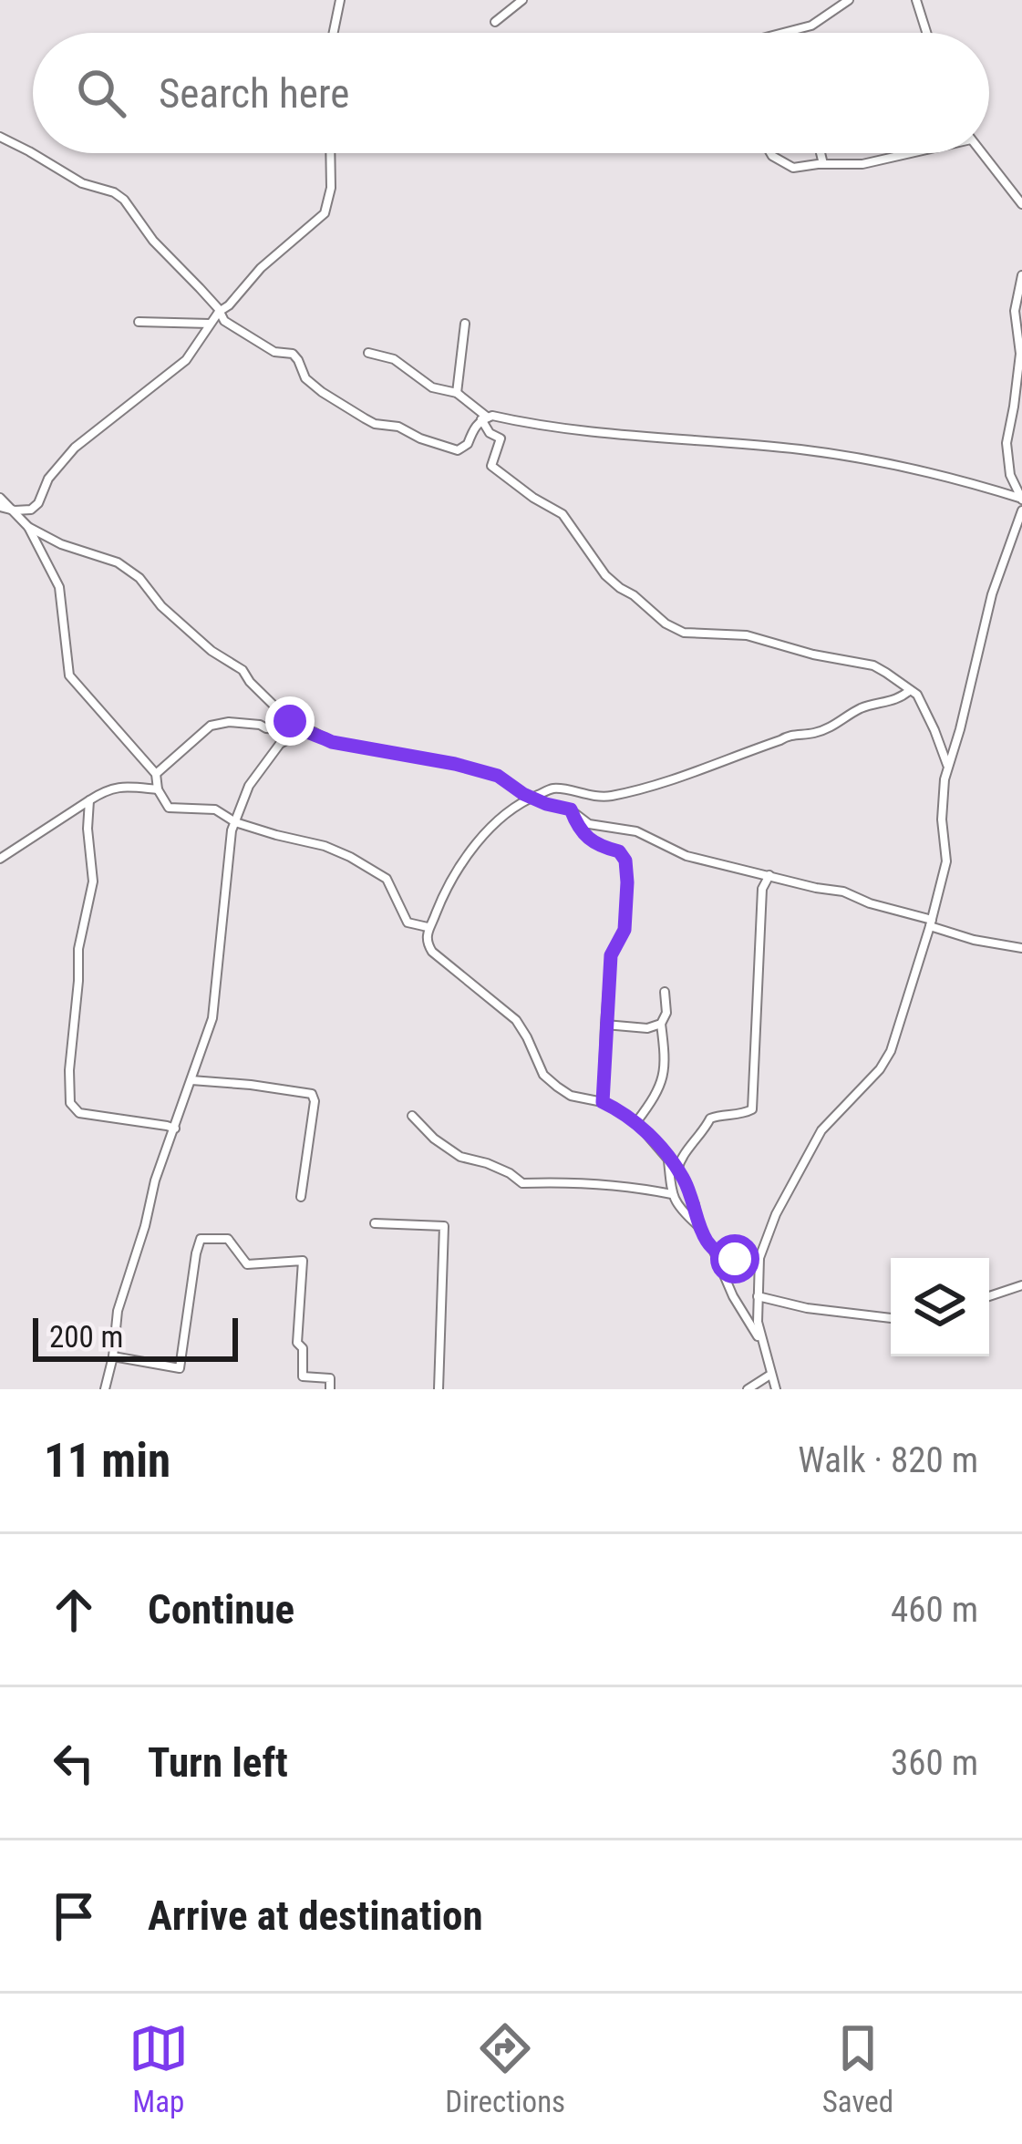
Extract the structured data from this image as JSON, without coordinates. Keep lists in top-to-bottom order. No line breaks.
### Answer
{"scale_bar":"200 m","page":{"search":"Search here","scale":"200 m","heading":["11 min","Walk · 820 m"],"list":[["Continue","460 m"],["Turn left","360 m"],"Arrive at destination"],"nav":["Map","Directions","Saved"]}}
